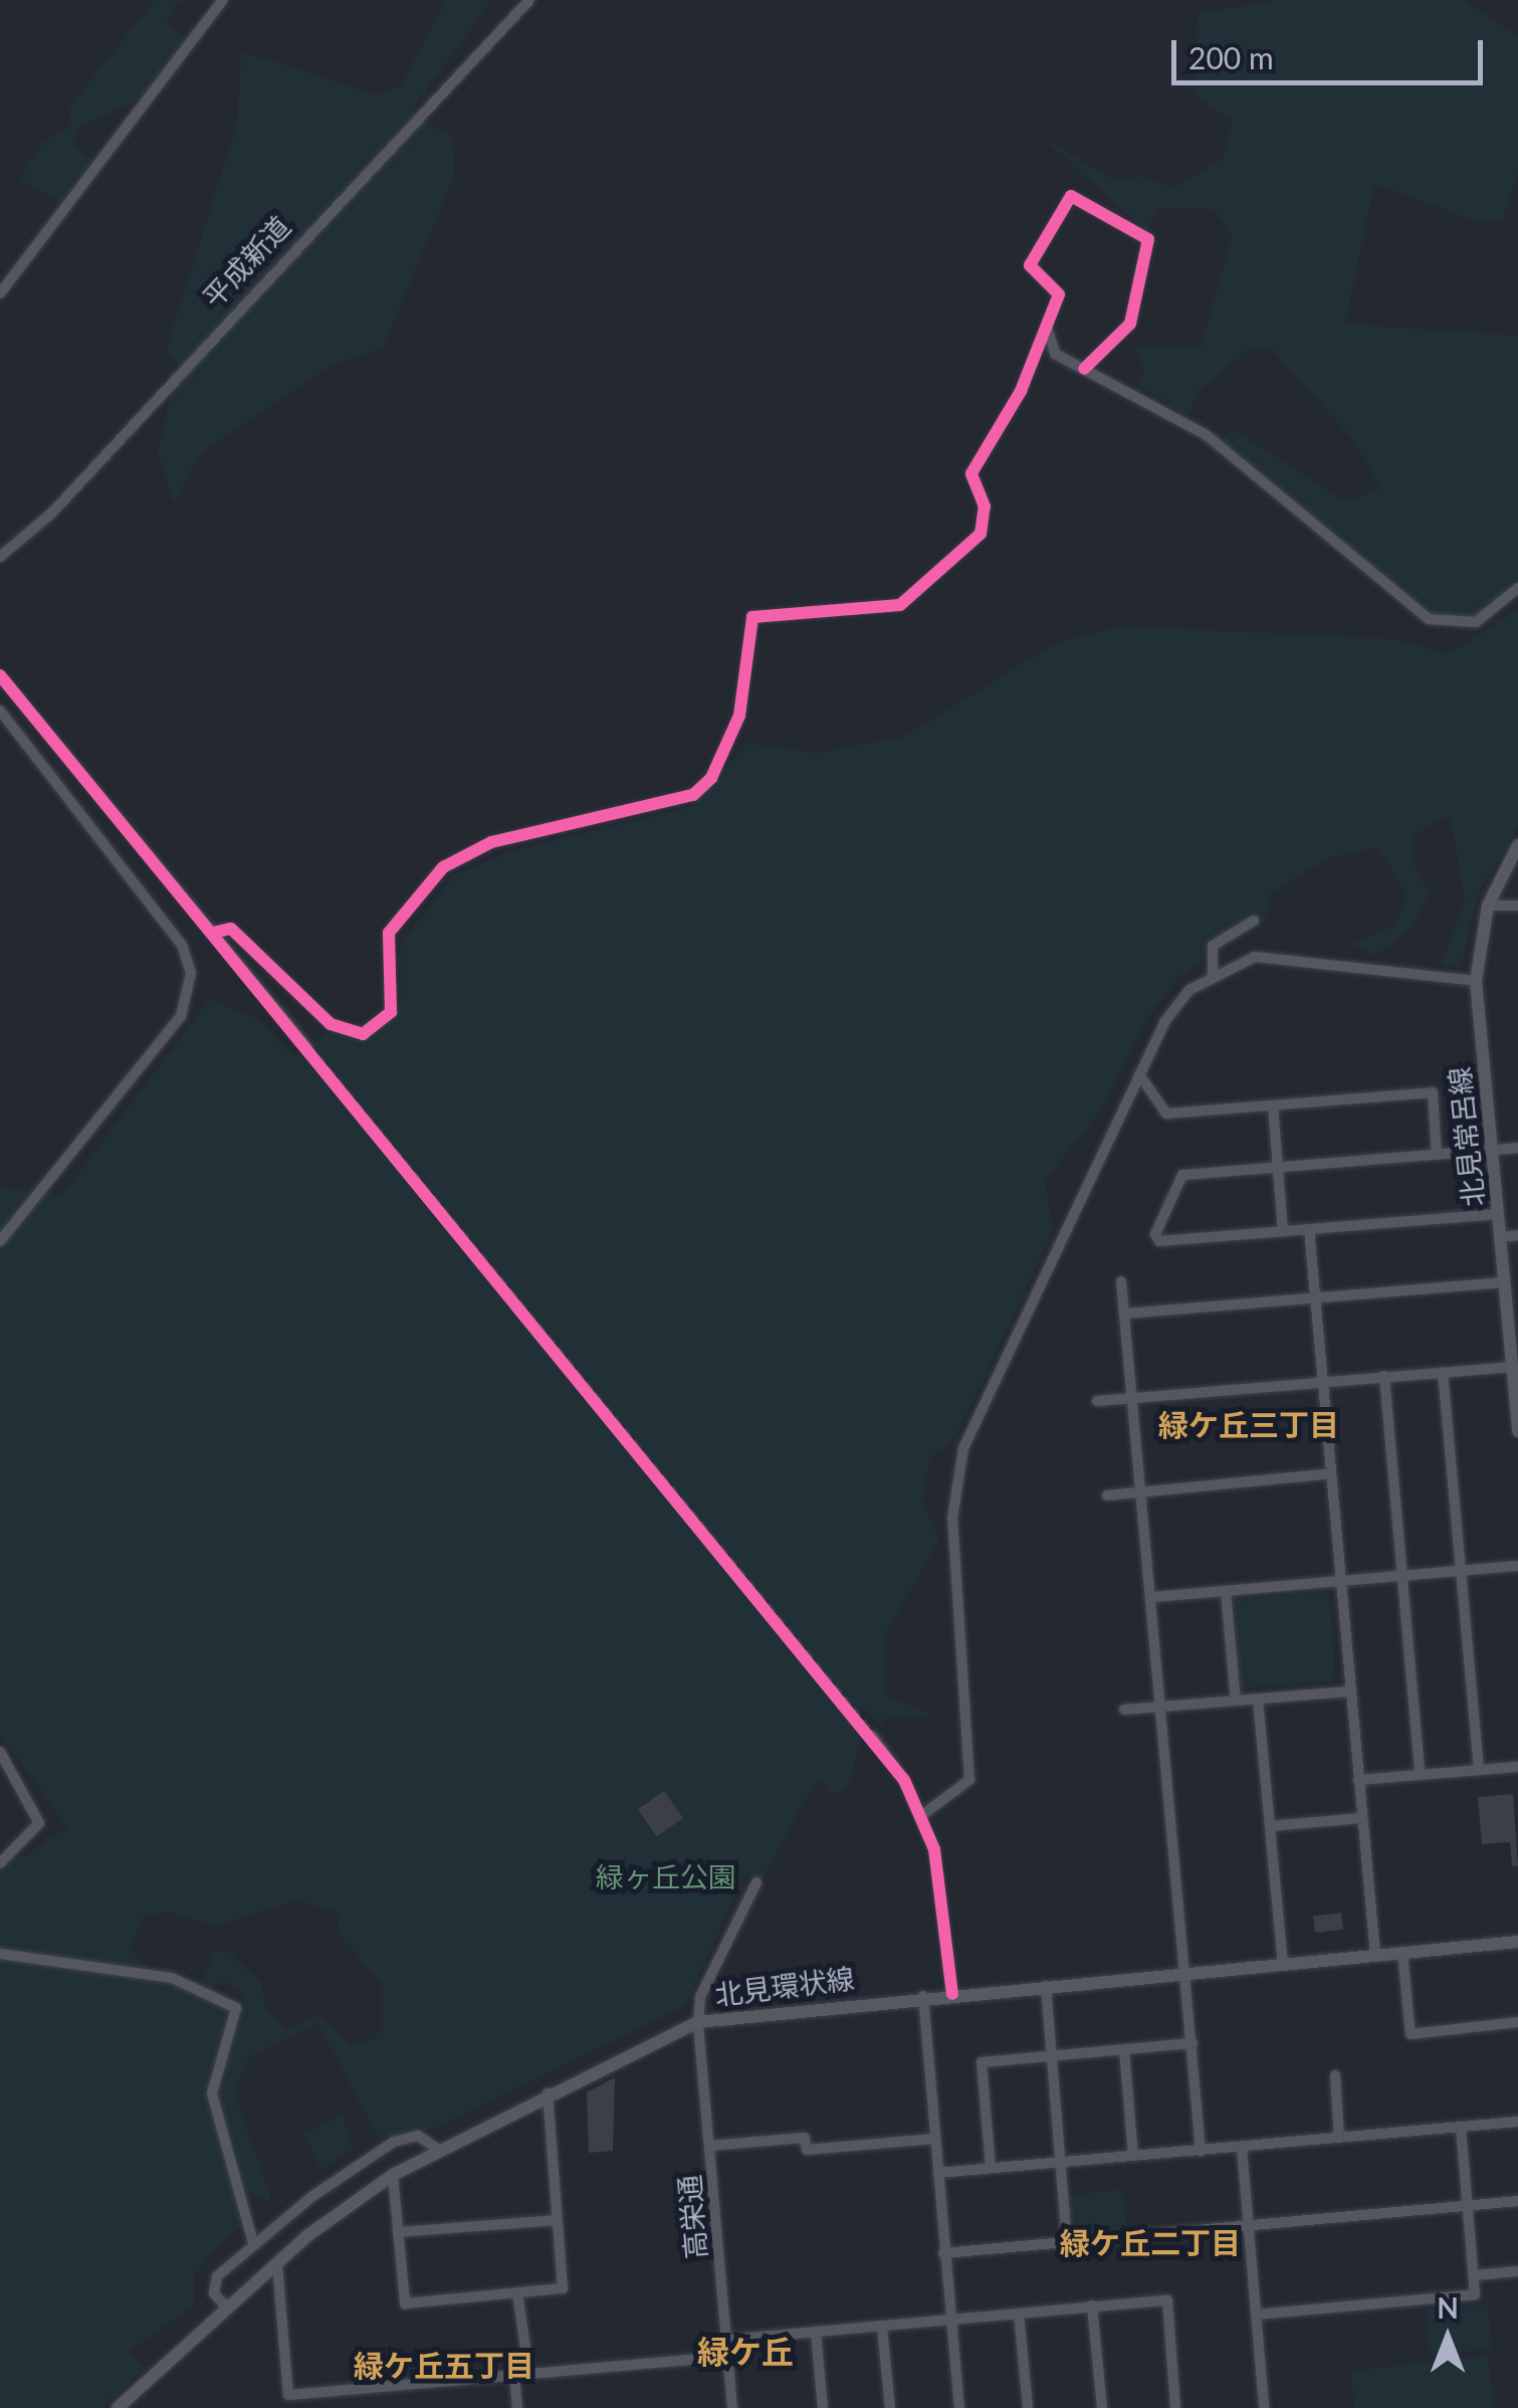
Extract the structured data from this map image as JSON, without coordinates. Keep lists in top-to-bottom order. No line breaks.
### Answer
{"streets":{"main road":["北見常呂線","北見環状線"],"street":["平成新道","高栄通"]},"crossings":[["北見環状線","高栄通"]],"districts":["緑ケ丘三丁目","緑ケ丘二丁目","緑ケ丘","緑ケ丘五丁目"],"parks":["緑ヶ丘公園"],"scale_bar":"200 m","north":"top"}
